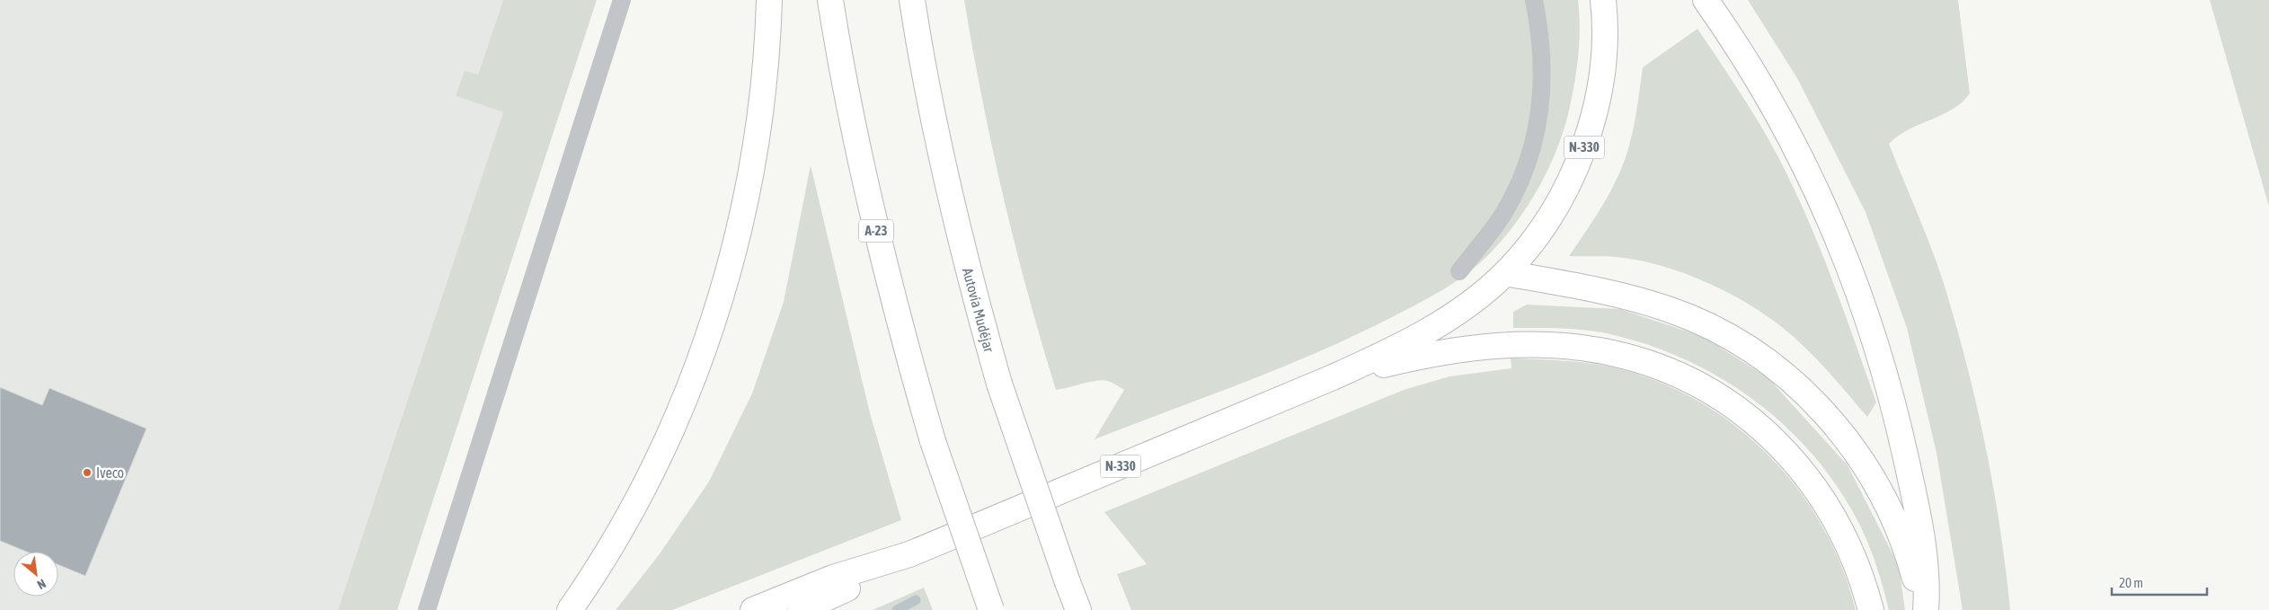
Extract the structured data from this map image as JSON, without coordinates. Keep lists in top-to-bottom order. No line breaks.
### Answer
{"streets":{"highway":["N-330","A-23","Autovía Mudéjar"]},"places":["Iveco"],"scale_bar":"20 m","north":"bottom right"}
